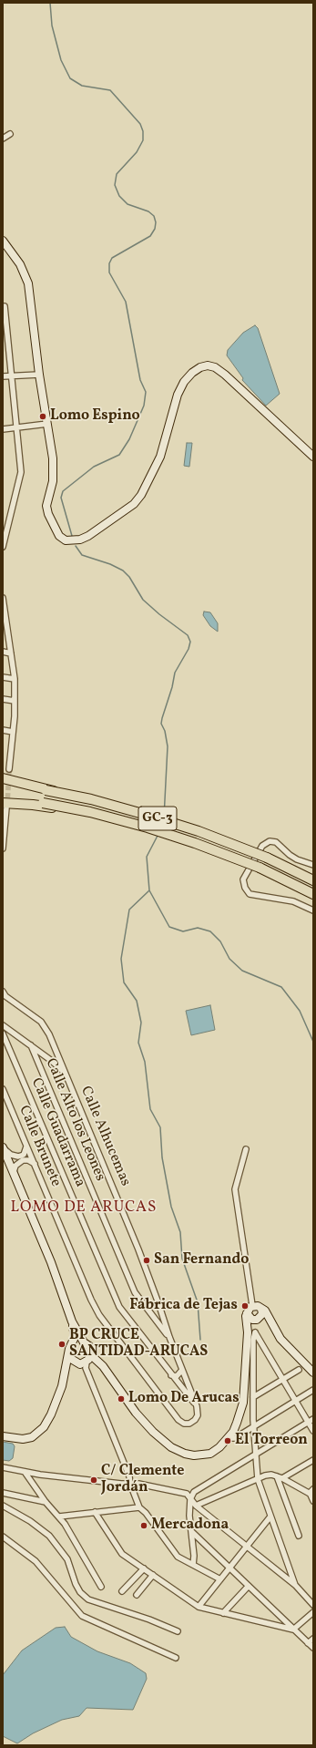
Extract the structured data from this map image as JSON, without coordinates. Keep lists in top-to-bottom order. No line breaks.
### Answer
{"streets":{"highway":["GC-3"],"street":["Calle Alto los Leones","Calle Guadarrama","Calle Alhucemas","Calle Brunete"]},"crossings":[["Calle Alto los Leones","Calle Alhucemas"],["Calle Guadarrama","Calle Alhucemas"],["Calle Alhucemas","Calle Brunete"]],"districts":["LOMO DE ARUCAS"],"places":["Lomo Espino","San Fernando","Fábrica de Tejas","BP CRUCE SANTIDAD-ARUCAS","Lomo De Arucas","El Torreon","C/ Clemente Jordán","Mercadona"]}
